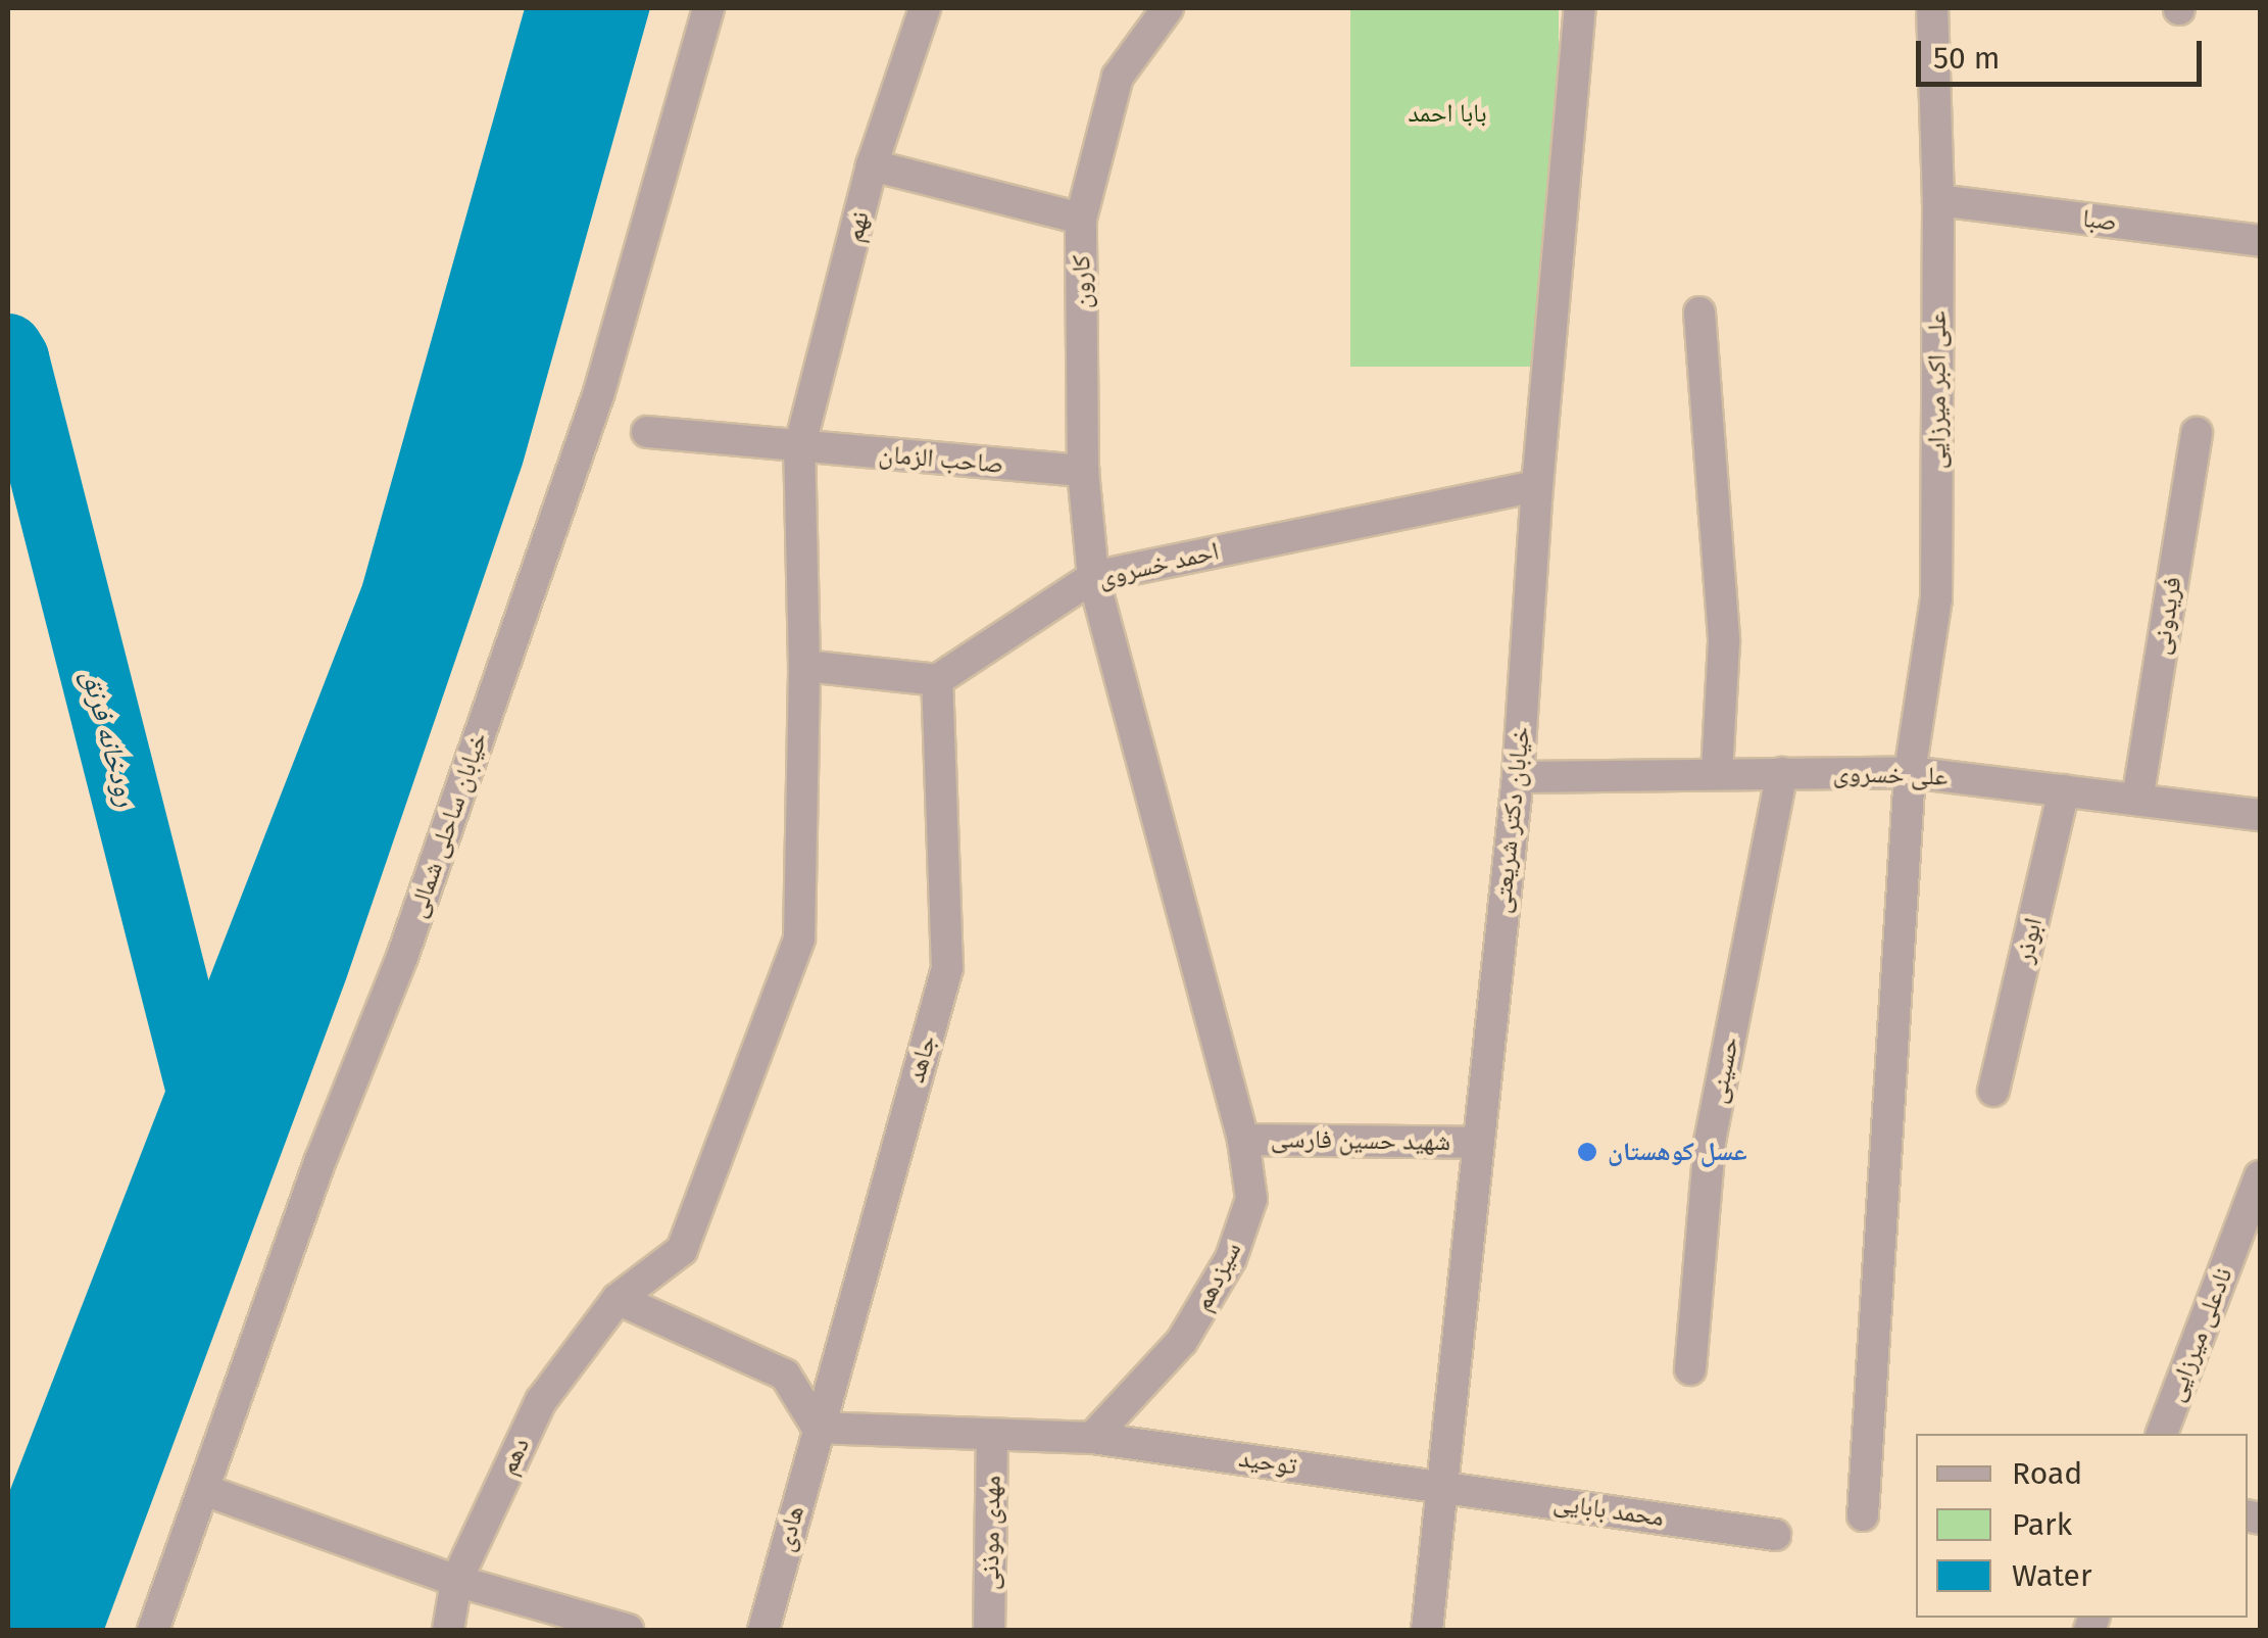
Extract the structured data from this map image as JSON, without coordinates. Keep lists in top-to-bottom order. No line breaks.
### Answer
{"streets":{"street":["صبا","نهم","کارون","علی اکبر میرزایی","صاحب الزمان","احمد خسروی","فریدونی","علی خسروی","خیابان دکتر شریعتی","خیابان ساحلی شمالی","ابوذر","جاهد","حسینی","شهید حسین فارسی","سیزدهم","نادعلی میرزایی","دهم","توحید","محمد بابایی","هادی","مهدی موذنی"]},"crossings":[["صبا","علی اکبر میرزایی"],["نهم","صاحب الزمان"],["نهم","دهم"],["کارون","صاحب الزمان"],["کارون","احمد خسروی"],["کارون","سیزدهم"],["علی اکبر میرزایی","علی خسروی"],["احمد خسروی","خیابان دکتر شریعتی"],["احمد خسروی","جاهد"],["احمد خسروی","سیزدهم"],["فریدونی","علی خسروی"],["علی خسروی","خیابان دکتر شریعتی"],["علی خسروی","ابوذر"],["علی خسروی","حسینی"],["خیابان دکتر شریعتی","شهید حسین فارسی"],["خیابان دکتر شریعتی","توحید"],["خیابان دکتر شریعتی","محمد بابایی"],["جاهد","هادی"],["شهید حسین فارسی","سیزدهم"],["سیزدهم","توحید"],["توحید","محمد بابایی"]],"water":["رودخانه فرنق"],"parks":["بابا احمد"],"places":["عسل کوهستان"],"legend":["Road","Park","Water"],"scale_bar":"50 m"}
